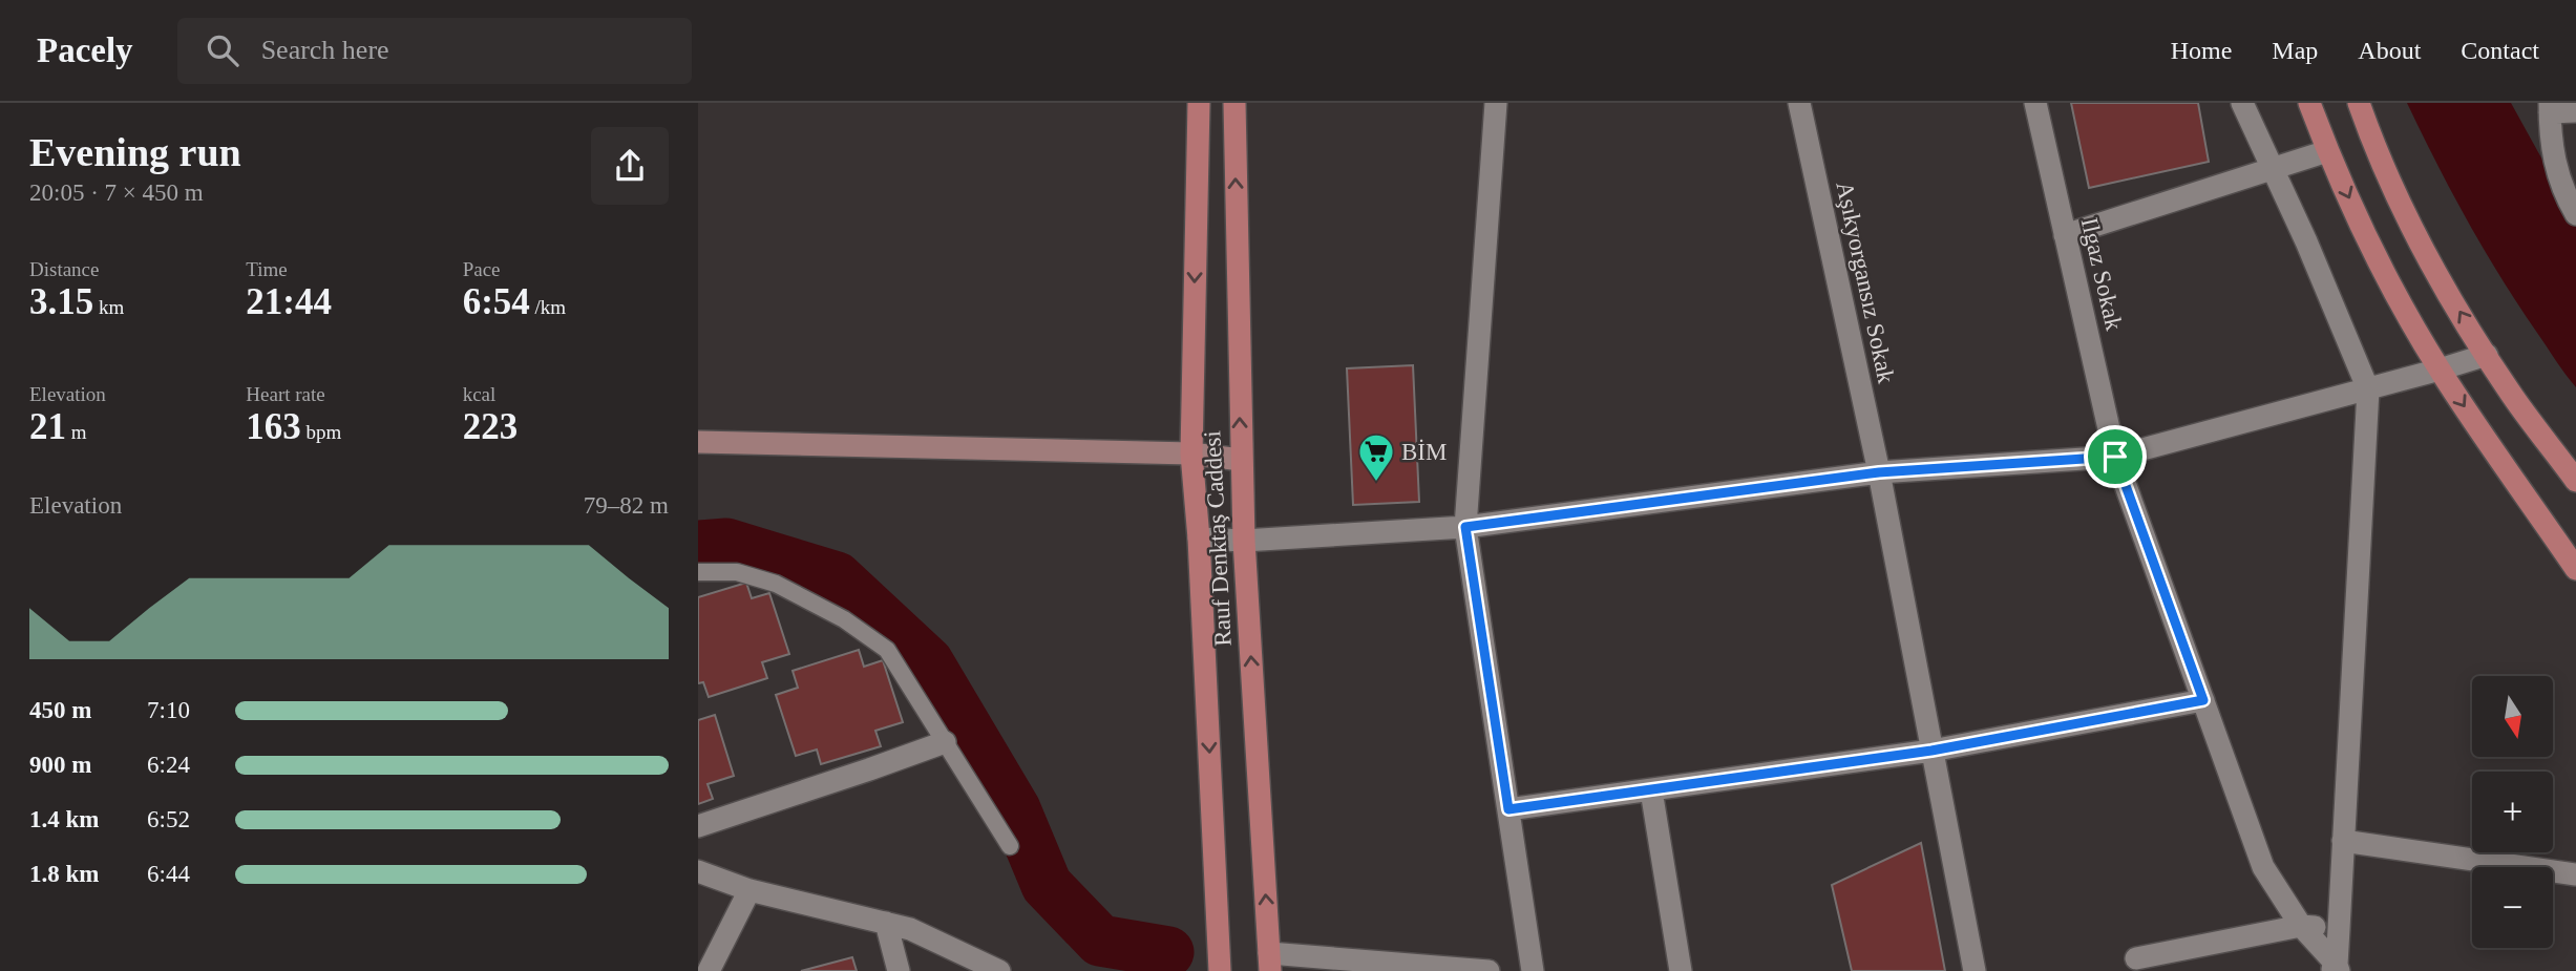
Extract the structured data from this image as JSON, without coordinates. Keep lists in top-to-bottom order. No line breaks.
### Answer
{"streets":{"main road":["Rauf Denktaş Caddesi"],"street":["Ilgaz Sokak","Aşıkyorgansız Sokak"]},"places":{"supermarket":["BİM"]},"north":"bottom","page":{"header":"Pacely","search":"Search here","nav":["Home","Map","About","Contact"],"heading":["Evening run","20:05 · 7 × 450 m"],"stats":[["Distance","3.15 km"],["Time","21:44"],["Pace","6:54 /km"],["Elevation","21 m"],["Heart rate","163 bpm"],["kcal","223"]],"chart":["Elevation","79–82 m"],"map_buttons":["+","−"],"list":[{"name":"450 m","note":"7:10"},{"name":"900 m","note":"6:24"},{"name":"1.4 km","note":"6:52"},{"name":"1.8 km","note":"6:44"}]}}
